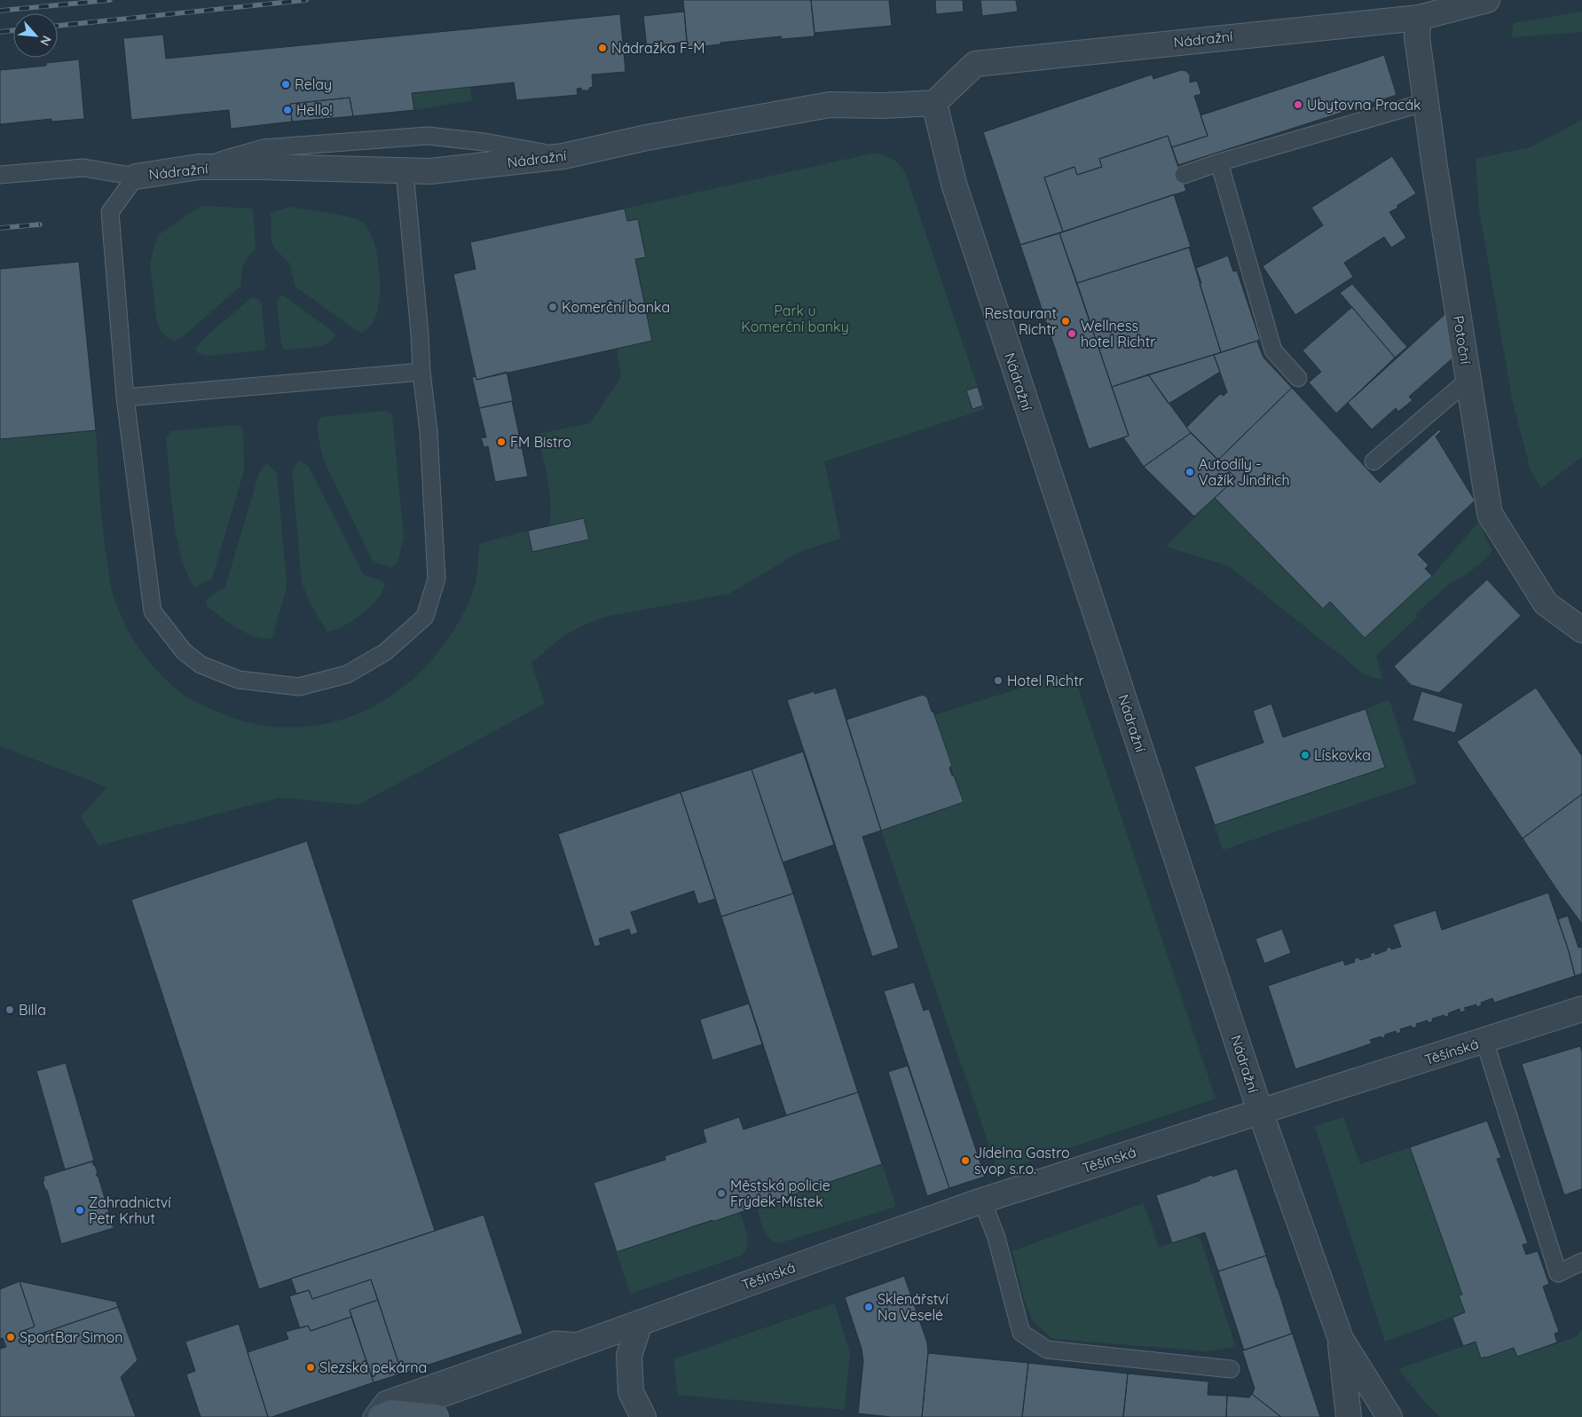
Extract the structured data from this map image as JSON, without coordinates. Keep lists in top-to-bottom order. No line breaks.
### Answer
{"streets":{"street":["Nádražní","Potoční","Těšínská"]},"crossings":[["Nádražní","Potoční"],["Nádražní","Těšínská"]],"parks":["Park u Komerční banky"],"places":["Nádražka F-M","Relay","Ubytovna Pracák","Hello!","Komerční banka","Restaurant Richtr","Wellness hotel Richtr","FM Bistro","Autodíly - Važík Jindřich","Hotel Richtr","Lískovka","Billa","Jídelna Gastro svop s.r.o.","Městská policie Frýdek-Místek","Zahradnictví Petr Krhut","Sklenářství Na Veselé","SportBar Simon","Slezská pekárna"],"north":"bottom right"}
